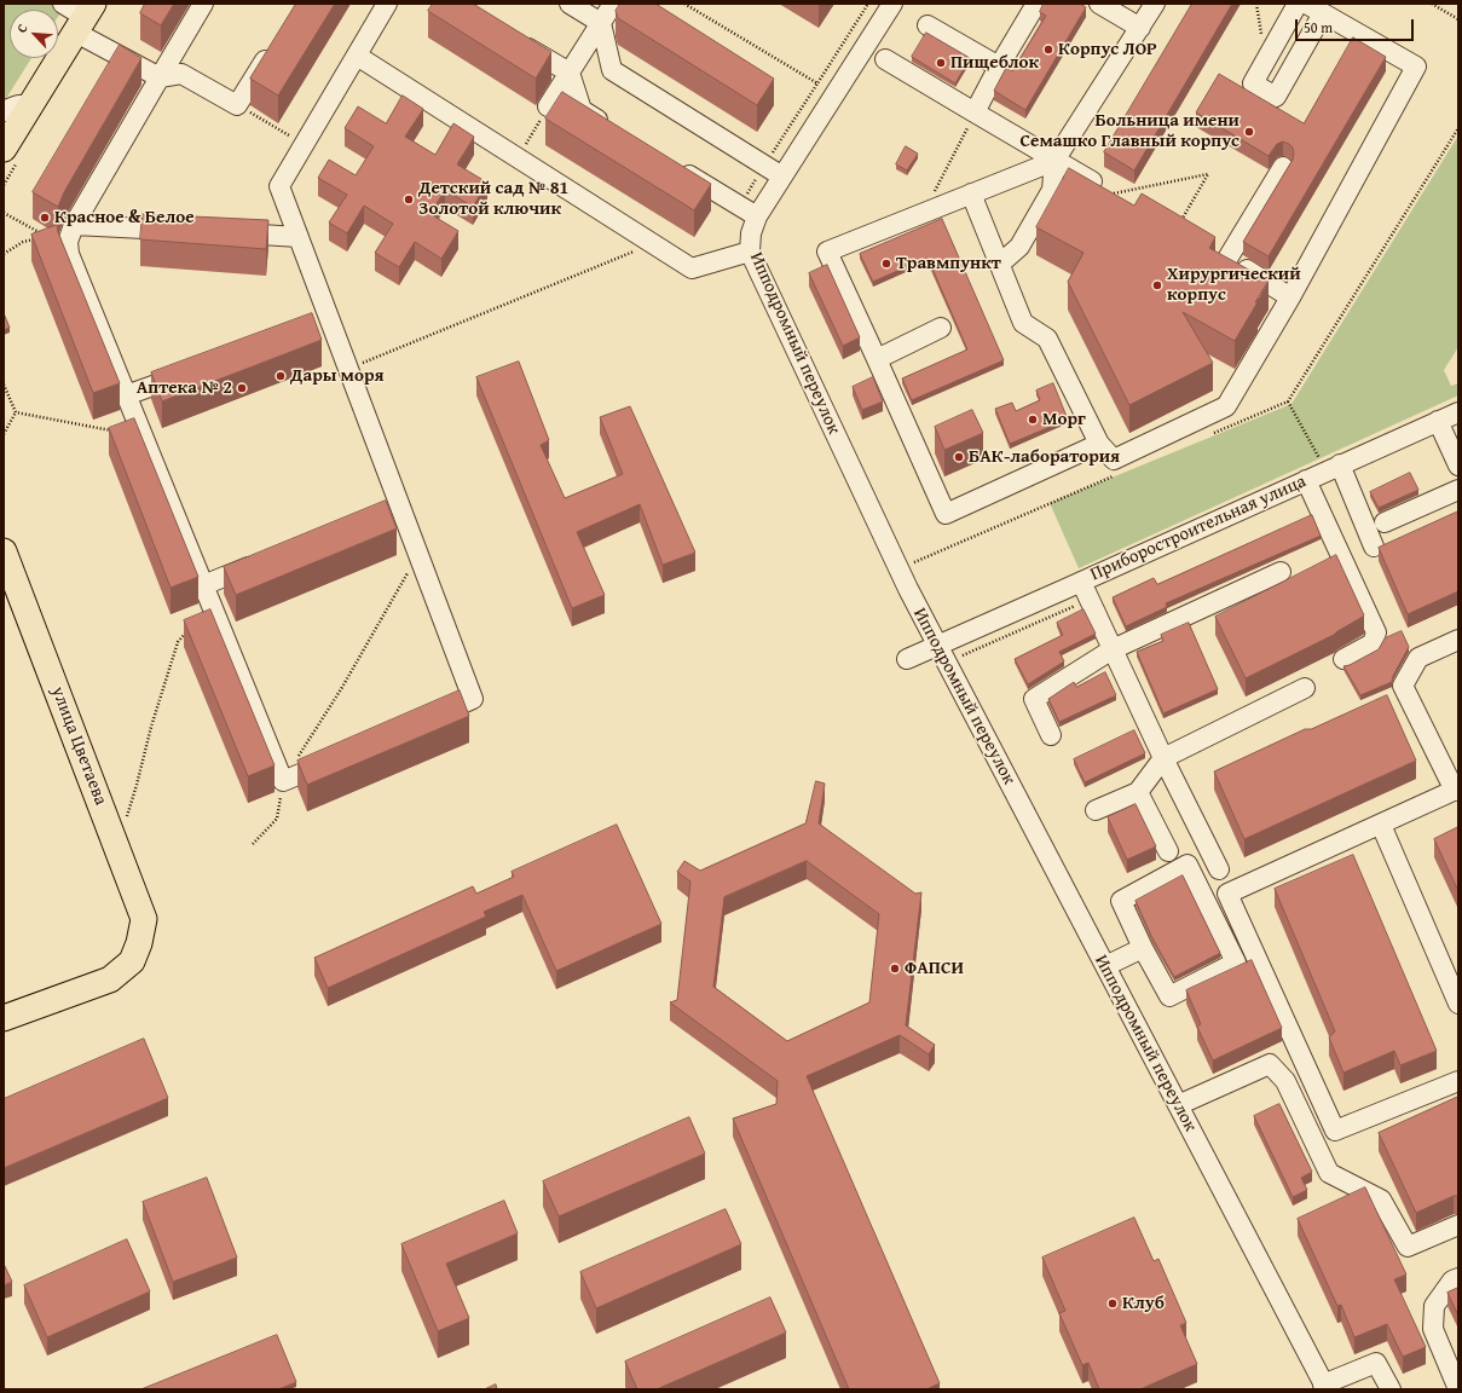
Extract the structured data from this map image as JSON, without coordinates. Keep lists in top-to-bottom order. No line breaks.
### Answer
{"streets":{"main road":["улица Цветаева"],"street":["Ипподромный переулок","Приборостроительная улица"]},"crossings":[["Ипподромный переулок","Приборостроительная улица"]],"places":["Корпус ЛОР","Пищеблок","Больница имени Семашко Главный корпус","Детский сад № 81 Золотой ключик","Красное & Белое","Травмпункт","Хирургический корпус","Дары моря","Аптека № 2","Морг","БАК-лаборатория","ФАПСИ","Клуб"],"scale_bar":"50 m","north":"top left"}
